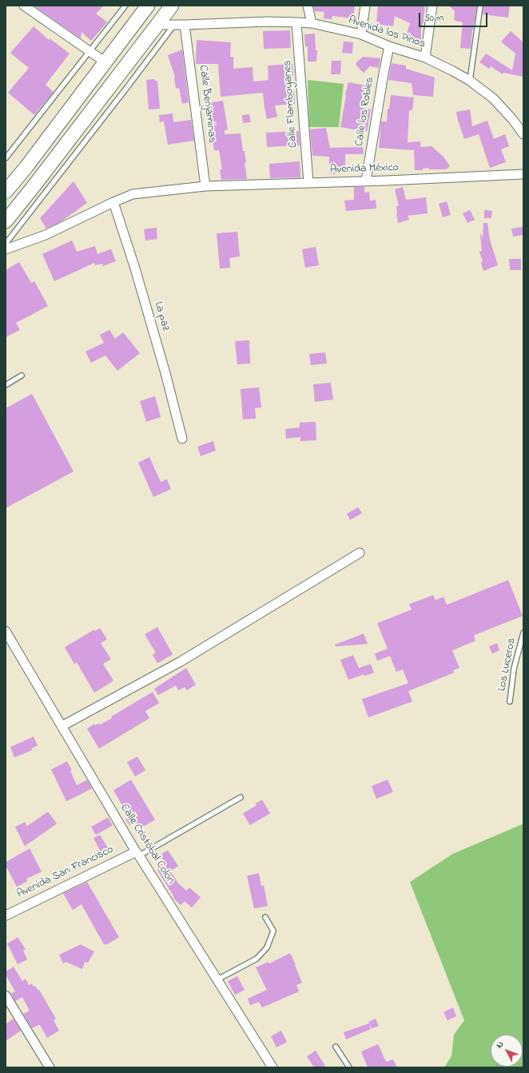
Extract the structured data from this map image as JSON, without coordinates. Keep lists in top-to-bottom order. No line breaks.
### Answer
{"streets":{"street":["Avenida los Pinos","Calle Benjaminas","Calle Flamboyanes","Calle los Robles","Avenida México","La paz","Calle Cristóbal Colon","Avenida San Francisco"],"lane":["Los Luceros"]},"crossings":[["Avenida los Pinos","Calle Benjaminas"],["Avenida los Pinos","Calle Flamboyanes"],["Avenida los Pinos","Calle los Robles"],["Calle Benjaminas","Avenida México"],["Calle Flamboyanes","Avenida México"],["Calle los Robles","Avenida México"],["Avenida México","La paz"],["Calle Cristóbal Colon","Avenida San Francisco"]],"scale_bar":"50 m","north":"top left"}
